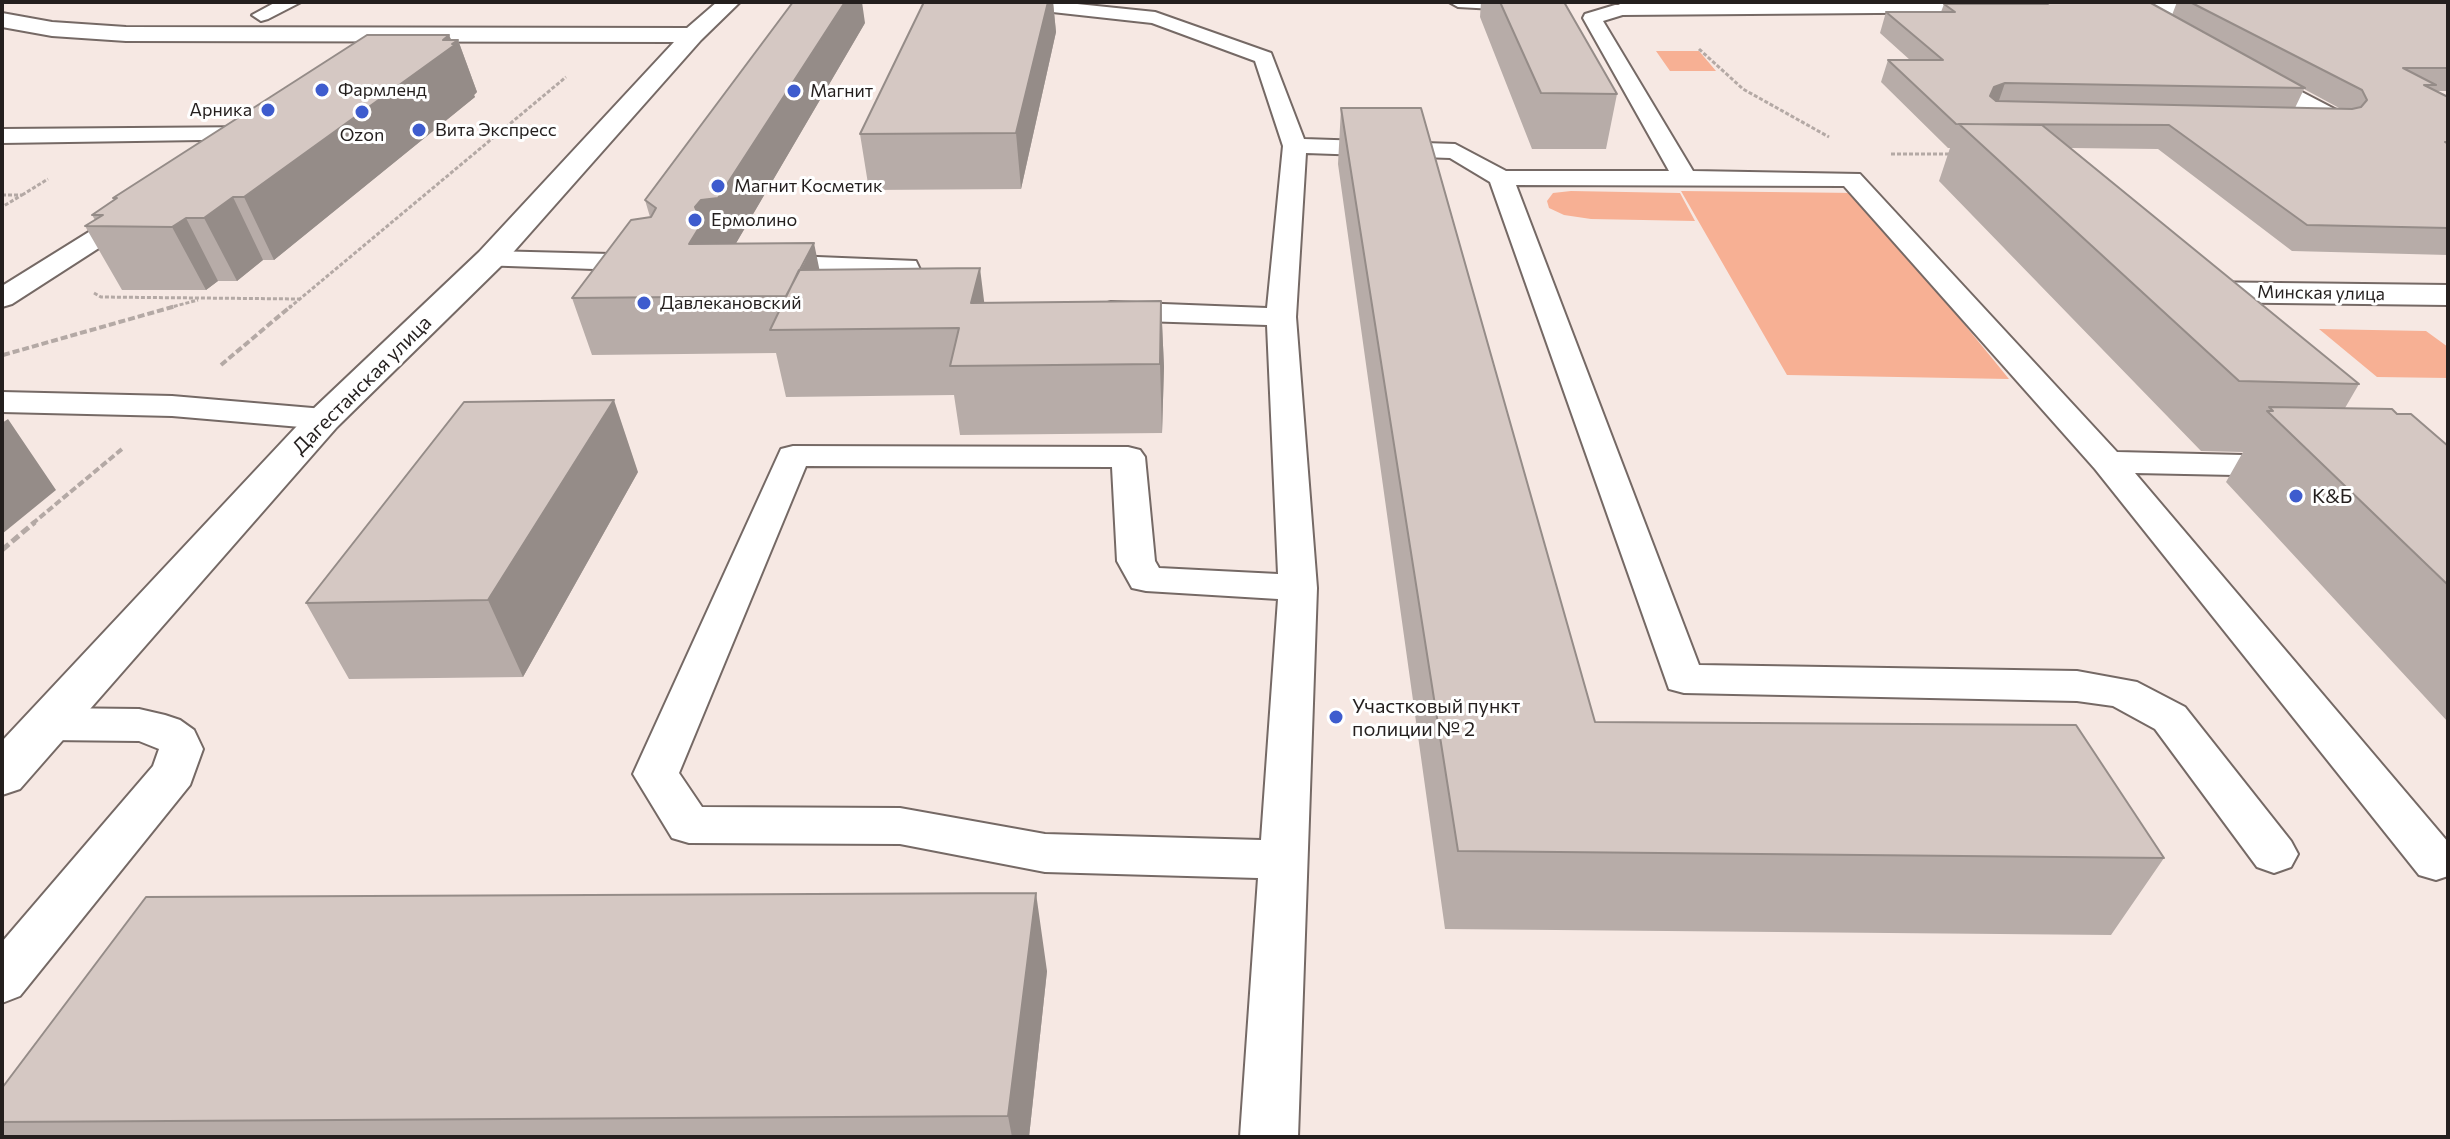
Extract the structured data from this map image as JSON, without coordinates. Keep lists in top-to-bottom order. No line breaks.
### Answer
{"streets":{"street":["Минская улица","Дагестанская улица"]},"places":["Фармленд","Магнит","Арника","Ozon","Вита Экспресс","Магнит Косметик","Ермолино","Давлекановский","К&Б","Участковый пункт полиции № 2"]}
